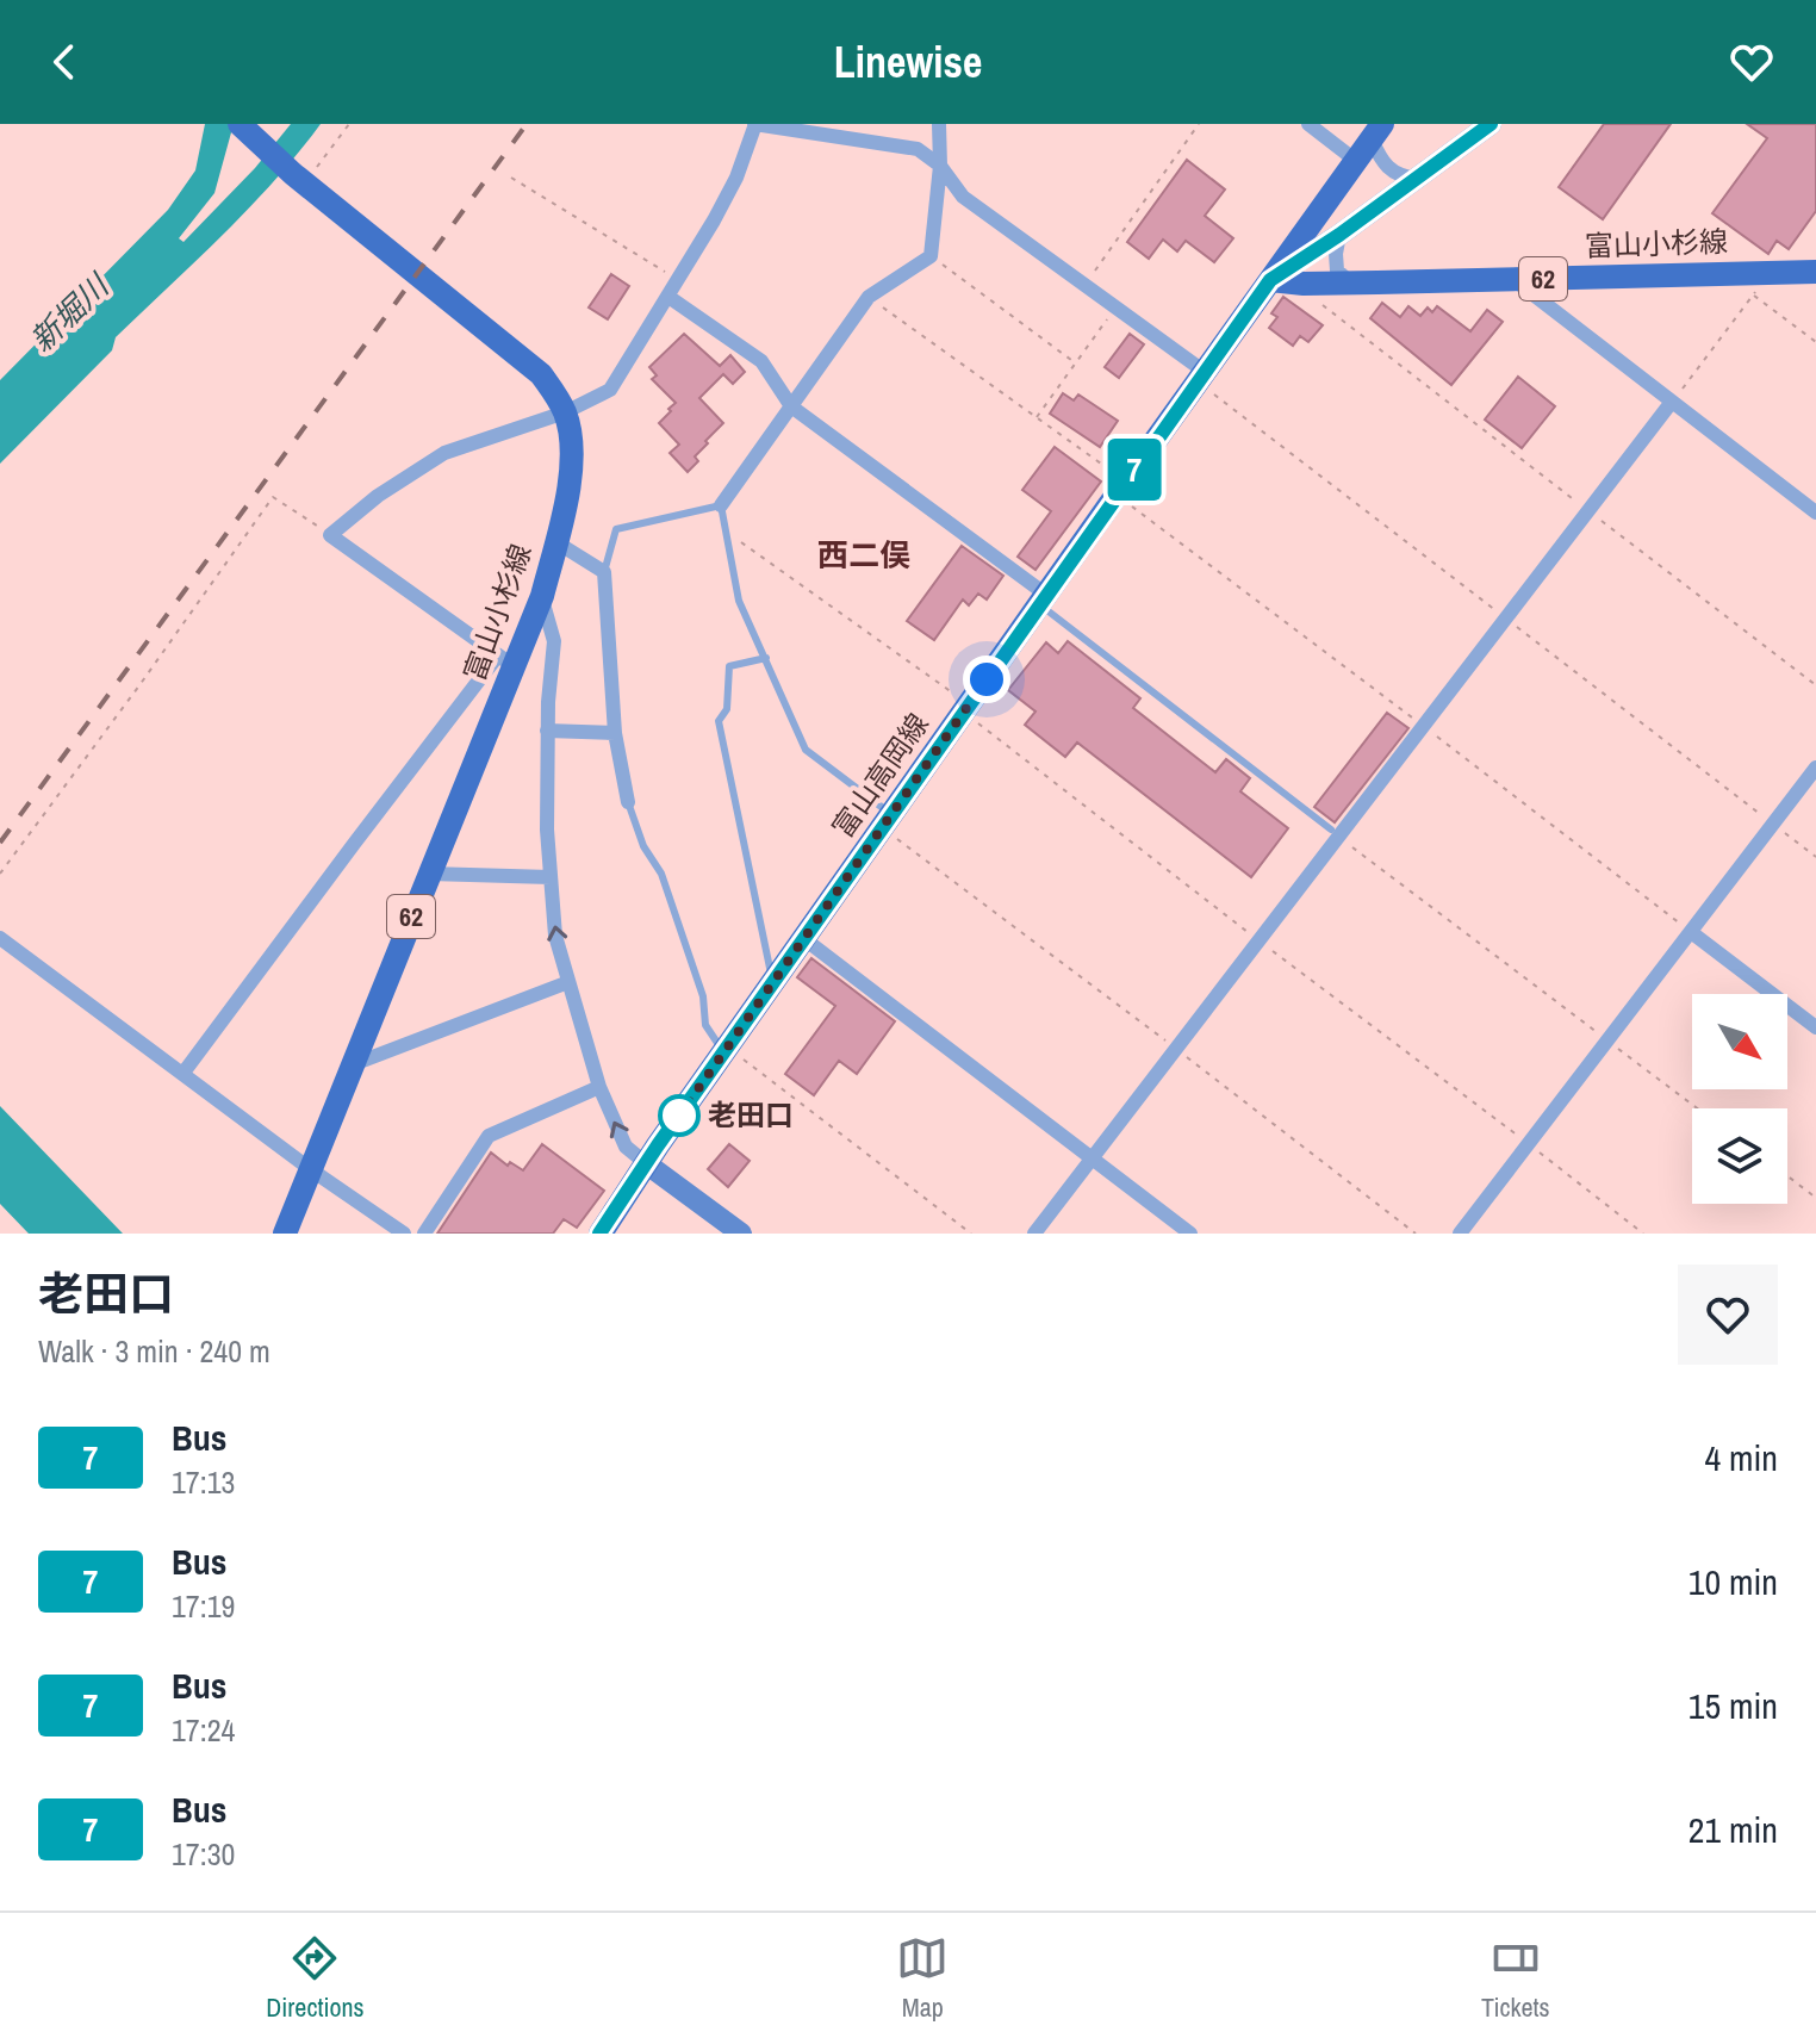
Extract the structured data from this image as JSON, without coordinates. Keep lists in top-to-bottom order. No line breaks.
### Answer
{"streets":{"main road":["富山小杉線","62","富山高岡線"]},"crossings":[["富山小杉線","富山高岡線"]],"districts":["西二俣"],"water":["新堀川"],"places":["老田口"],"lines":["bus line 7"],"north":"bottom right","page":{"header":"Linewise","on_map":"7","heading":["老田口","Walk · 3 min · 240 m"],"list":[{"mark":"7","name":"Bus","note":"17:13","value":"4 min"},{"mark":"7","name":"Bus","note":"17:19","value":"10 min"},{"mark":"7","name":"Bus","note":"17:24","value":"15 min"},{"mark":"7","name":"Bus","note":"17:30","value":"21 min"}],"tabs":["Directions","Map","Tickets"]}}
